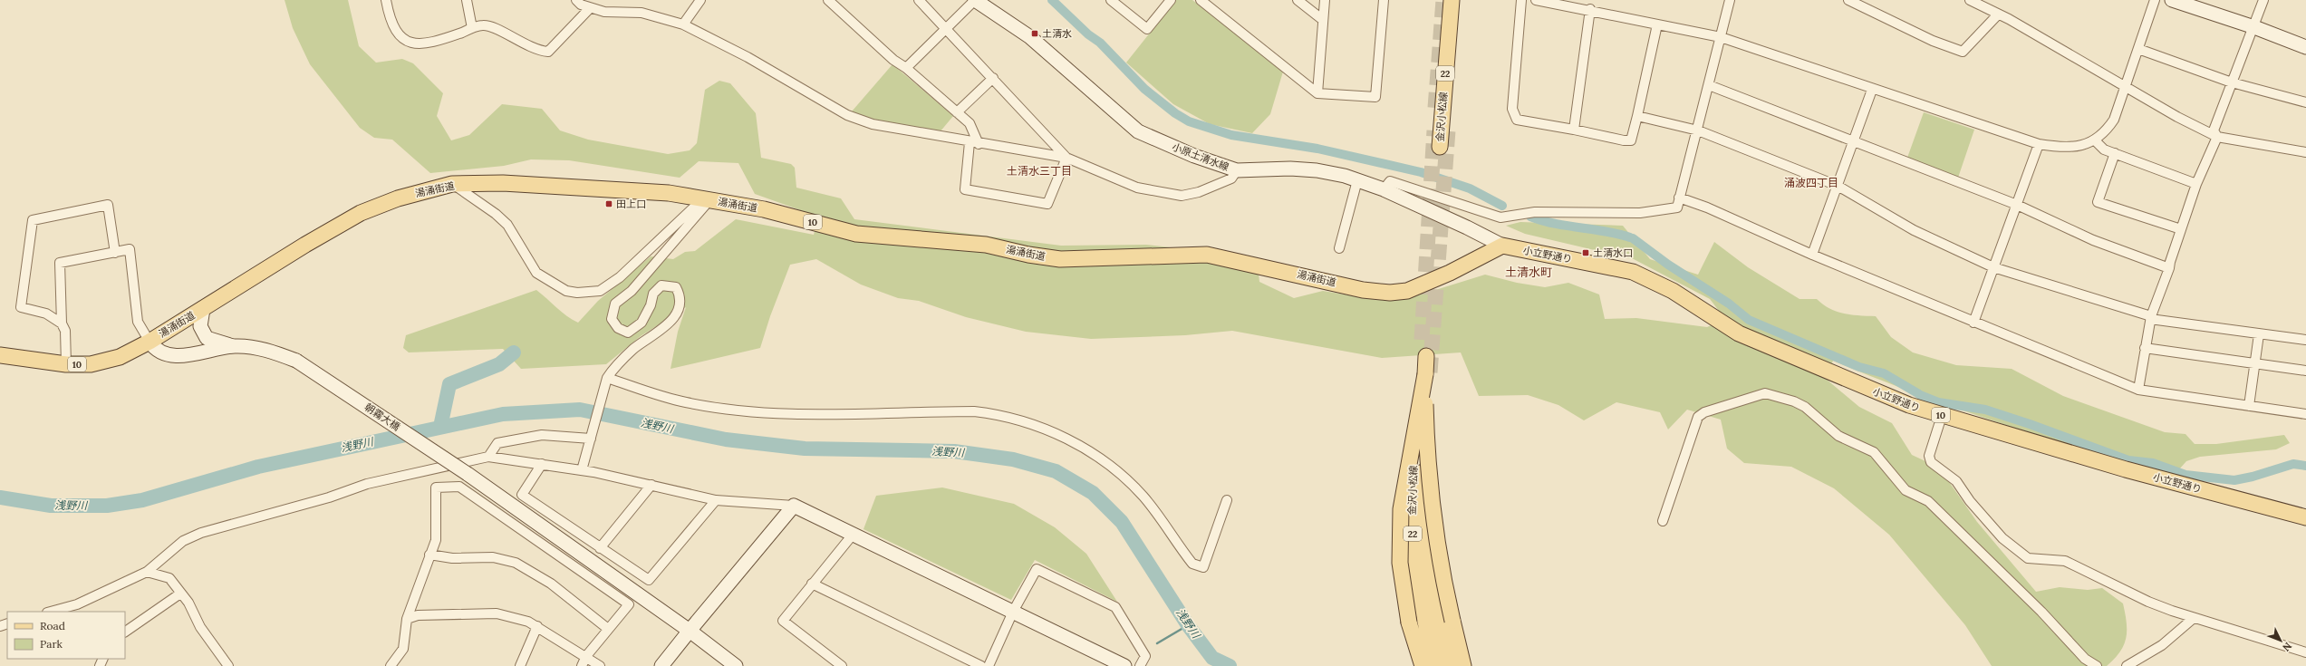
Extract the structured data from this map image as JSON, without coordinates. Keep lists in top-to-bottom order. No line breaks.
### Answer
{"streets":{"main road":["22","金沢小松線","湯涌街道","10","小立野通り"],"street":["小原土清水線","朝霧大橋"]},"crossings":[["小原土清水線","湯涌街道"],["小原土清水線","小立野通り"],["湯涌街道","小立野通り"]],"districts":["土清水三丁目","涌波四丁目","土清水町"],"water":["浅野川"],"places":{"transit":["土清水","田上口","土清水口"]},"legend":["Road","Park"],"north":"bottom right"}
